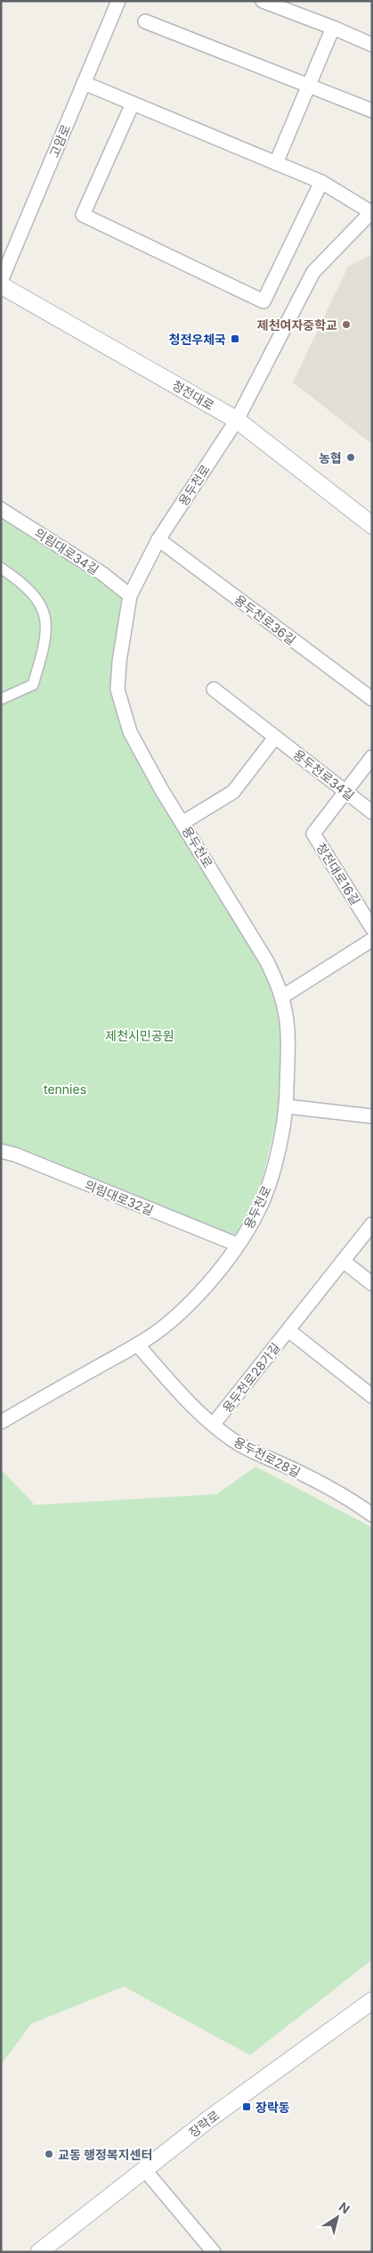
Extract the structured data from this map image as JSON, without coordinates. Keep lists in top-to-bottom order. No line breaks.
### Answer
{"streets":{"street":["고암로","청전대로","용두천로","의림대로34길","용두천로36길","용두천로34길","청전대로16길","의림대로32길","용두천로28가길","용두천로28길","장락로"]},"crossings":[["청전대로","용두천로"],["용두천로","의림대로34길"],["용두천로","용두천로36길"],["용두천로","의림대로32길"],["용두천로","용두천로28길"],["용두천로34길","청전대로16길"],["용두천로28가길","용두천로28길"]],"parks":["제천시민공원","tennies"],"places":{"other":["제천여자중학교","농협","교동 행정복지센터"],"transit":["청전우체국","장락동"]},"north":"top right"}
